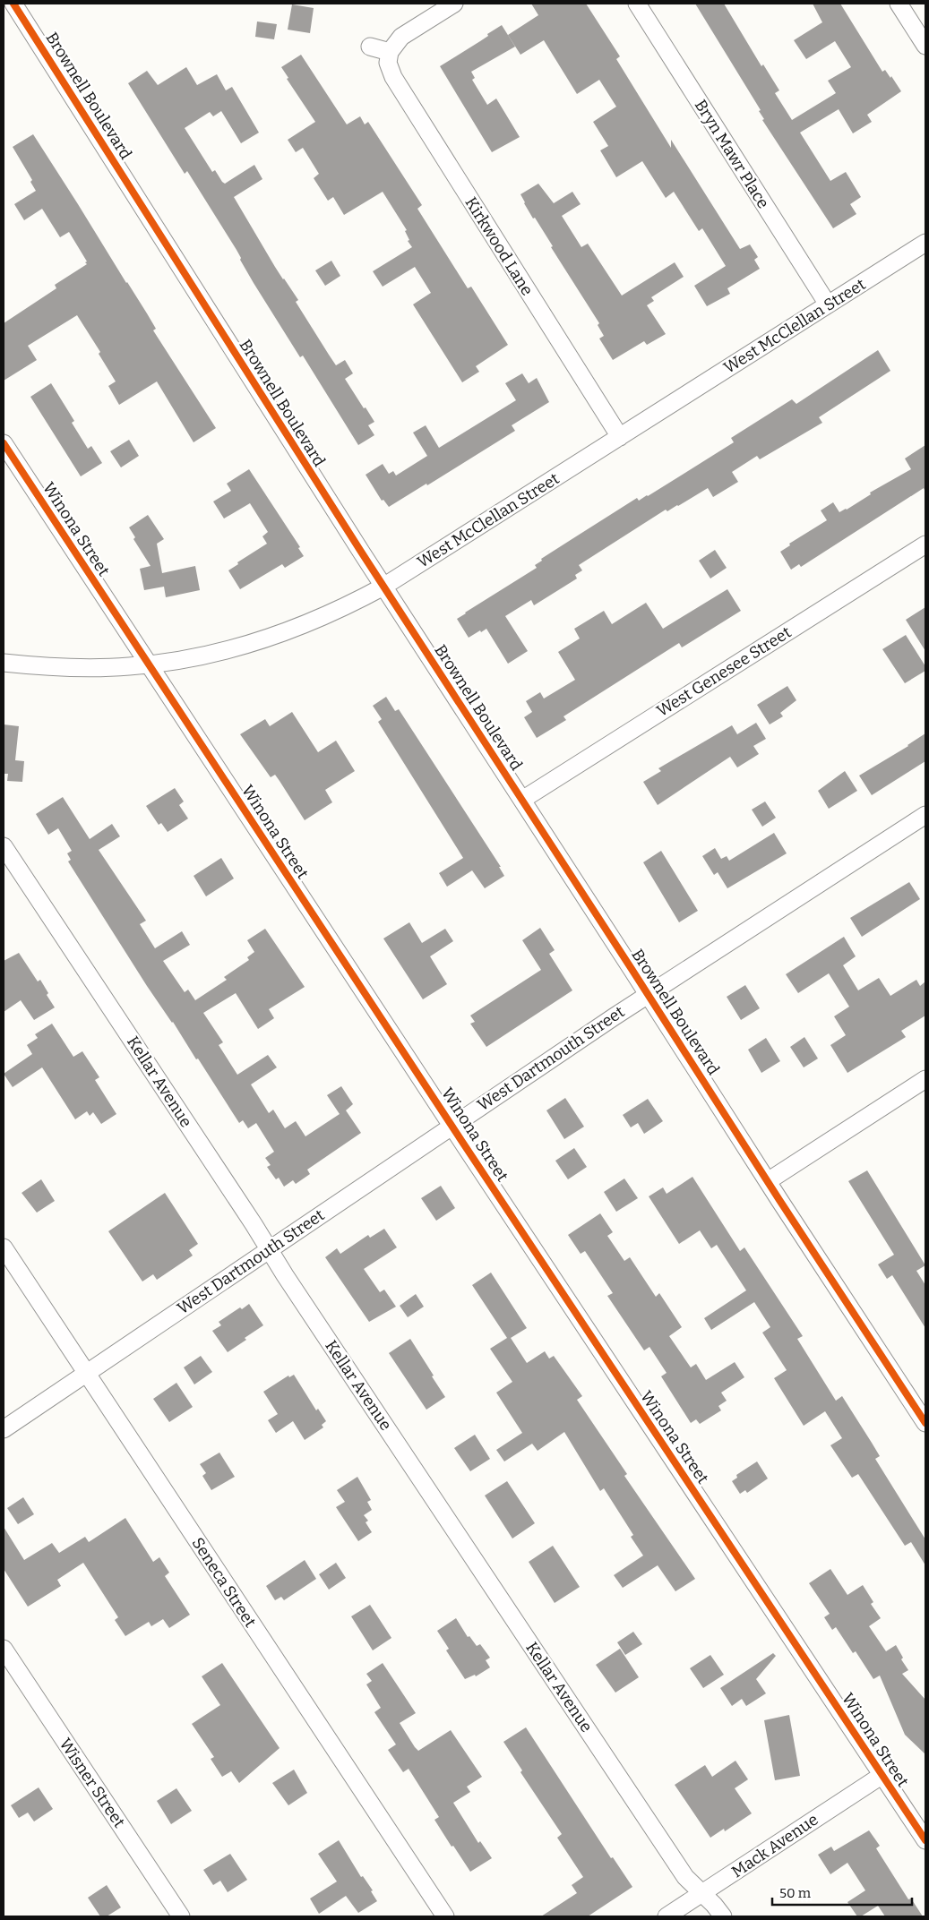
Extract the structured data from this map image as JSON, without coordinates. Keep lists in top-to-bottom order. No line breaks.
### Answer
{"streets":{"street":["Brownell Boulevard","Bryn Mawr Place","Kirkwood Lane","West McClellan Street","Winona Street","West Genesee Street","West Dartmouth Street","Kellar Avenue","Seneca Street","Wisner Street","Mack Avenue"]},"crossings":[["Brownell Boulevard","West McClellan Street"],["Brownell Boulevard","West Genesee Street"],["Brownell Boulevard","West Dartmouth Street"],["Bryn Mawr Place","West McClellan Street"],["Kirkwood Lane","West McClellan Street"],["West McClellan Street","Winona Street"],["Winona Street","West Dartmouth Street"],["Winona Street","Mack Avenue"],["West Dartmouth Street","Kellar Avenue"],["West Dartmouth Street","Seneca Street"],["Kellar Avenue","Mack Avenue"]],"scale_bar":"50 m"}
